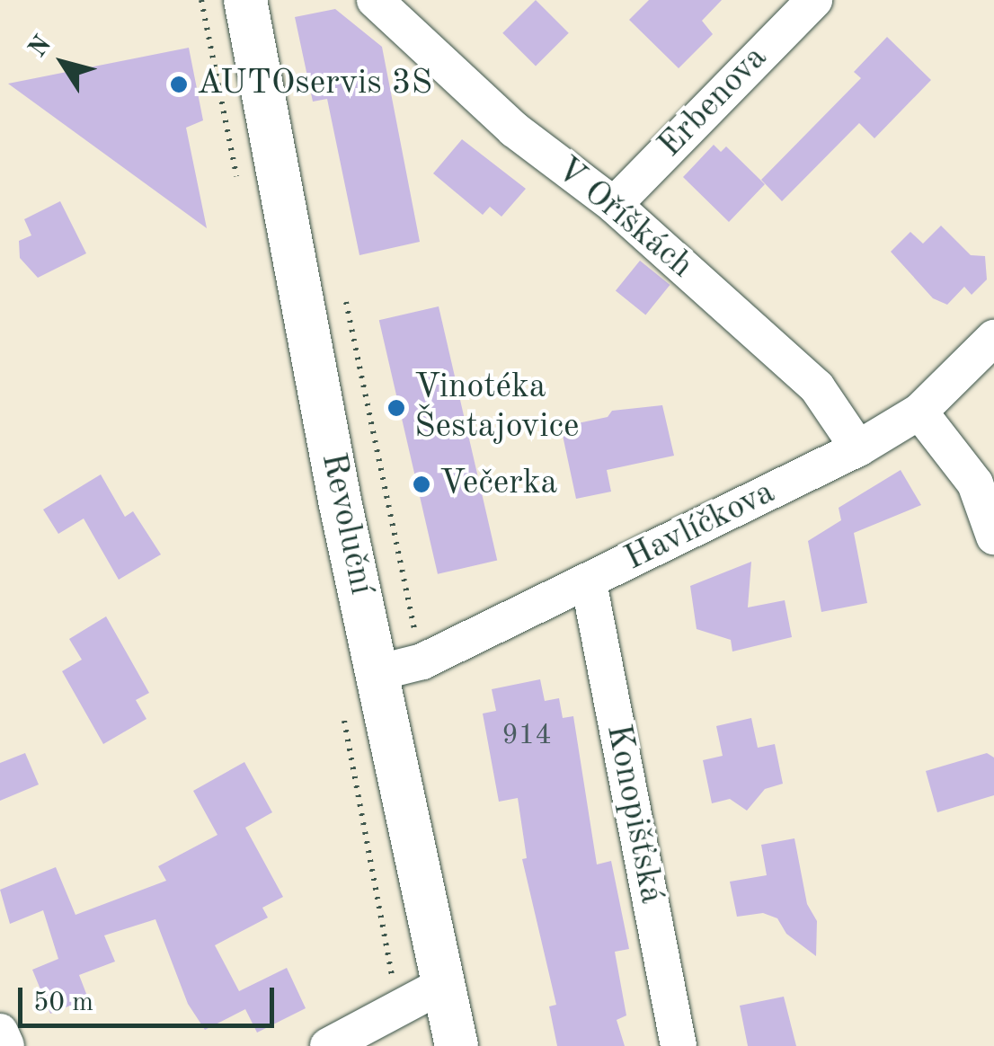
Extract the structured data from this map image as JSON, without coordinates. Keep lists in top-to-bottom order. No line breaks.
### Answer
{"streets":{"street":["Erbenova","V Oříškách","Revoluční","Havlíčkova","Konopišťská"]},"crossings":[["Erbenova","V Oříškách"],["V Oříškách","Havlíčkova"],["Revoluční","Havlíčkova"],["Havlíčkova","Konopišťská"]],"places":["AUTOservis 3S","Vinotéka Šestajovice","Večerka"],"house_numbers":["914"],"scale_bar":"50 m","north":"top left"}
